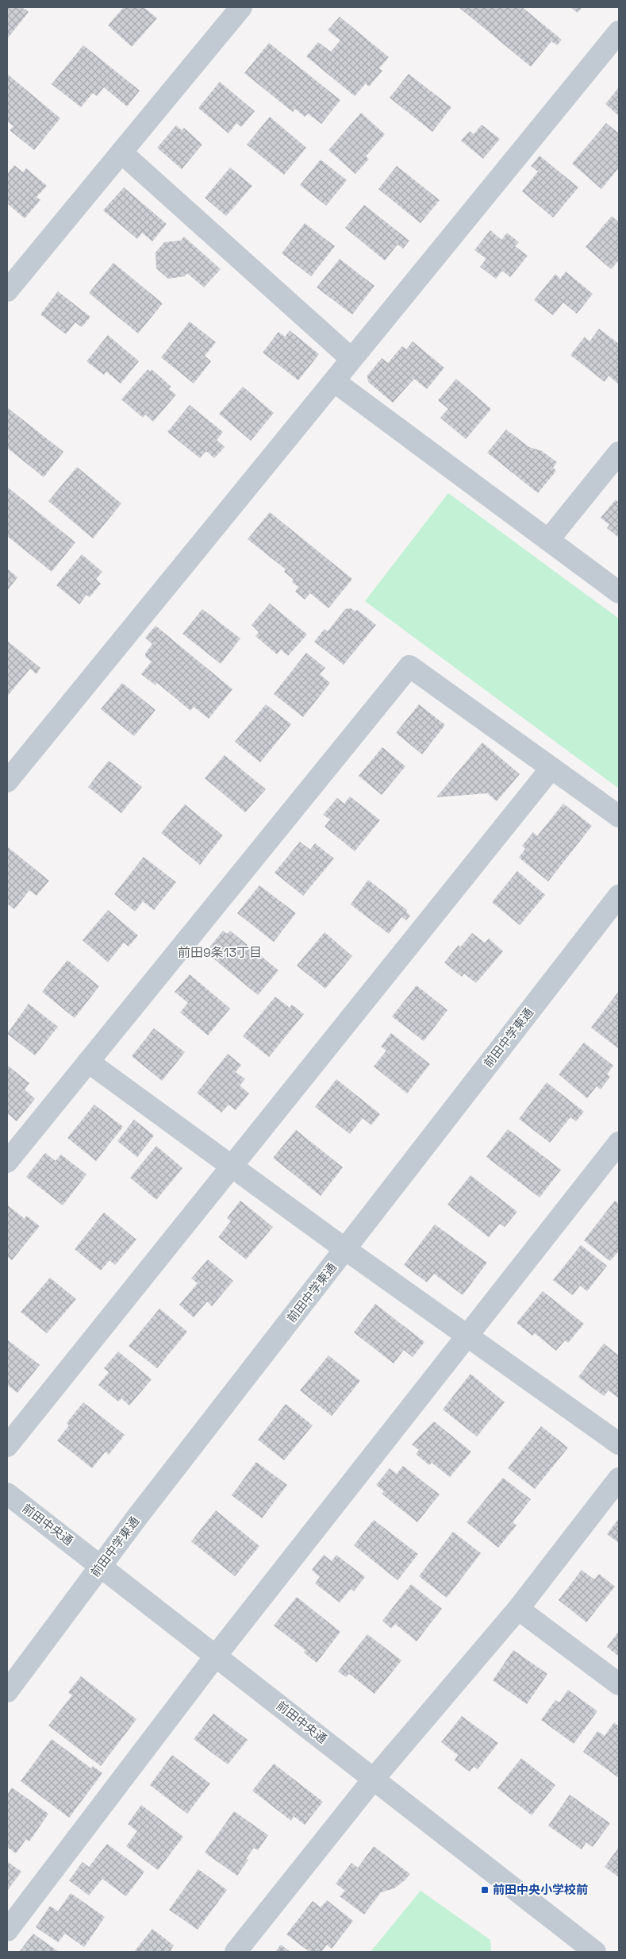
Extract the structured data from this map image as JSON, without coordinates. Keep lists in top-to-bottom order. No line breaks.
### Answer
{"streets":{"street":["前田中学東通","前田中央通"]},"crossings":[["前田中学東通","前田中央通"]],"districts":["前田9条13丁目"],"places":{"transit":["前田中央小学校前"]}}
